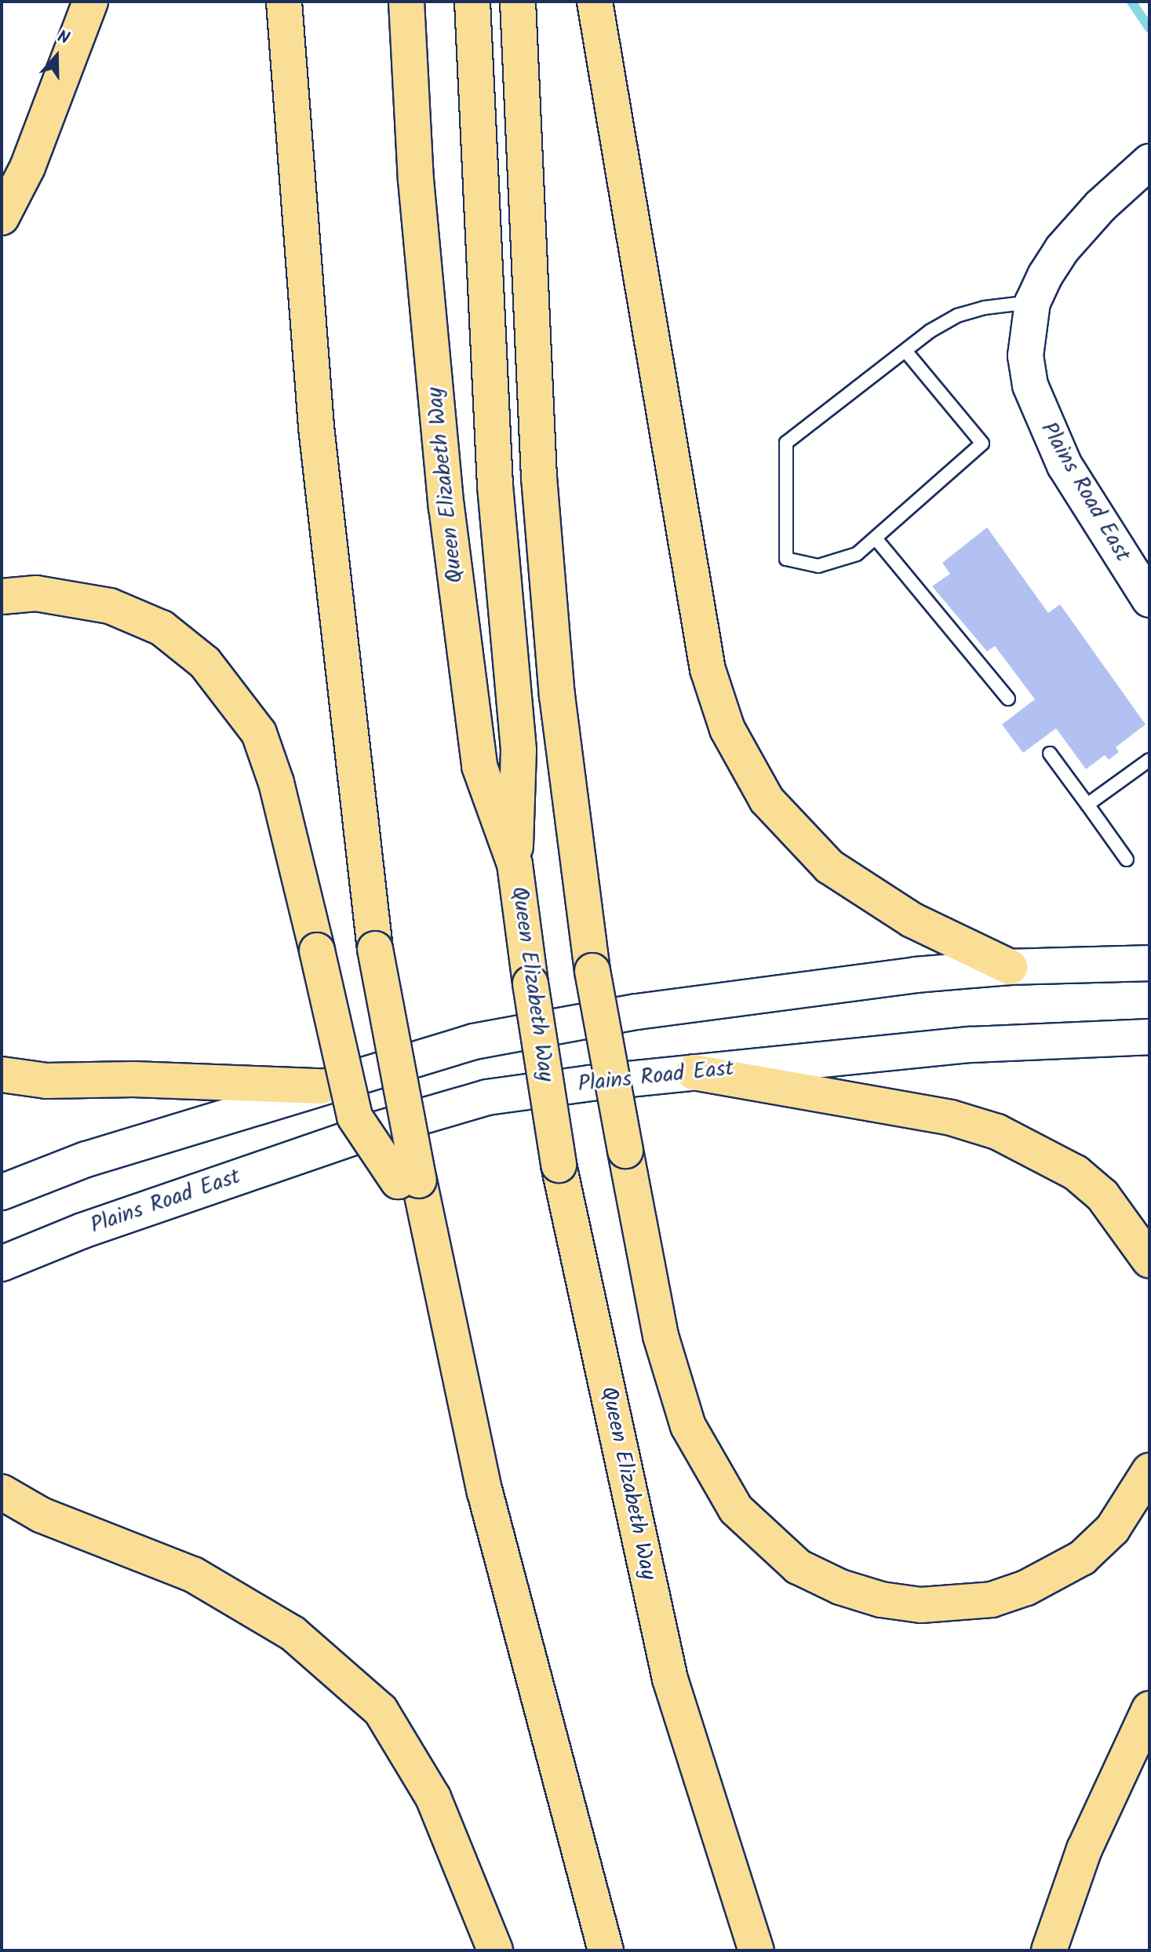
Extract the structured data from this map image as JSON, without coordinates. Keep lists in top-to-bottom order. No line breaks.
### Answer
{"streets":{"highway":["Queen Elizabeth Way"],"main road":["Plains Road East"]},"north":"top"}
